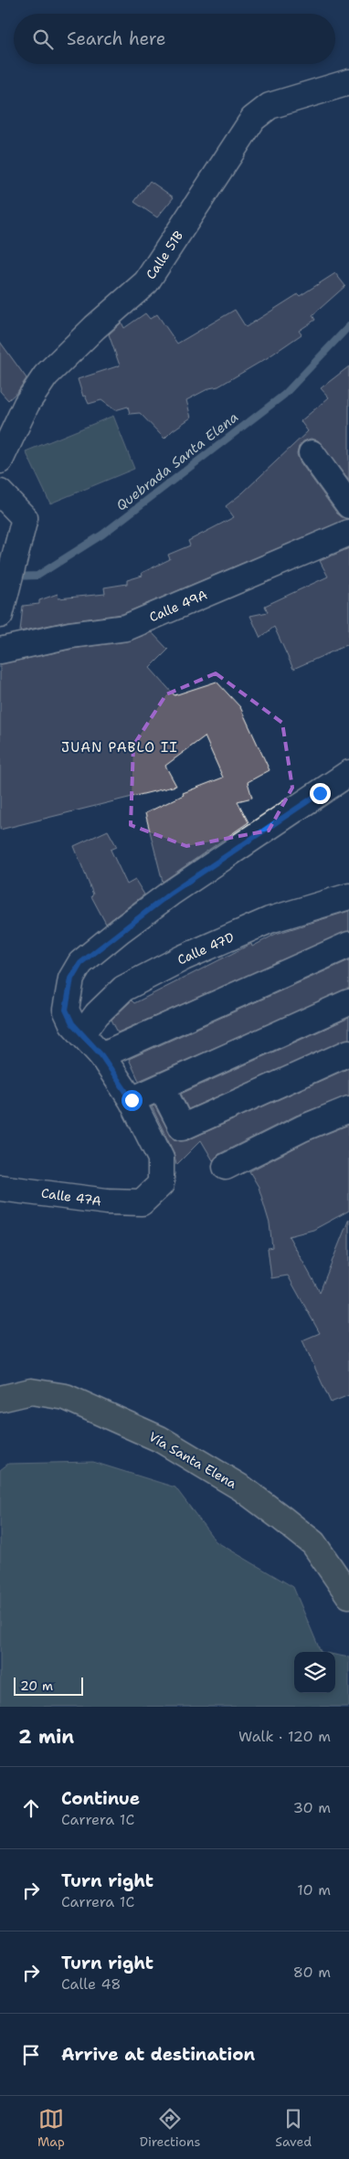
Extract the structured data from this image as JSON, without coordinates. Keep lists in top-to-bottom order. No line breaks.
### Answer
{"streets":{"main road":["Vía Santa Elena"],"street":["Calle 51B","Calle 49A","Calle 47D","Calle 47A"]},"districts":["JUAN PABLO II"],"water":["Quebrada Santa Elena"],"scale_bar":"20 m","page":{"search":"Search here","scale":"20 m","heading":["2 min","Walk · 120 m"],"list":[["Continue","Carrera 1C","30 m"],["Turn right","Carrera 1C","10 m"],["Turn right","Calle 48","80 m"],"Arrive at destination"],"nav":["Map","Directions","Saved"]}}
